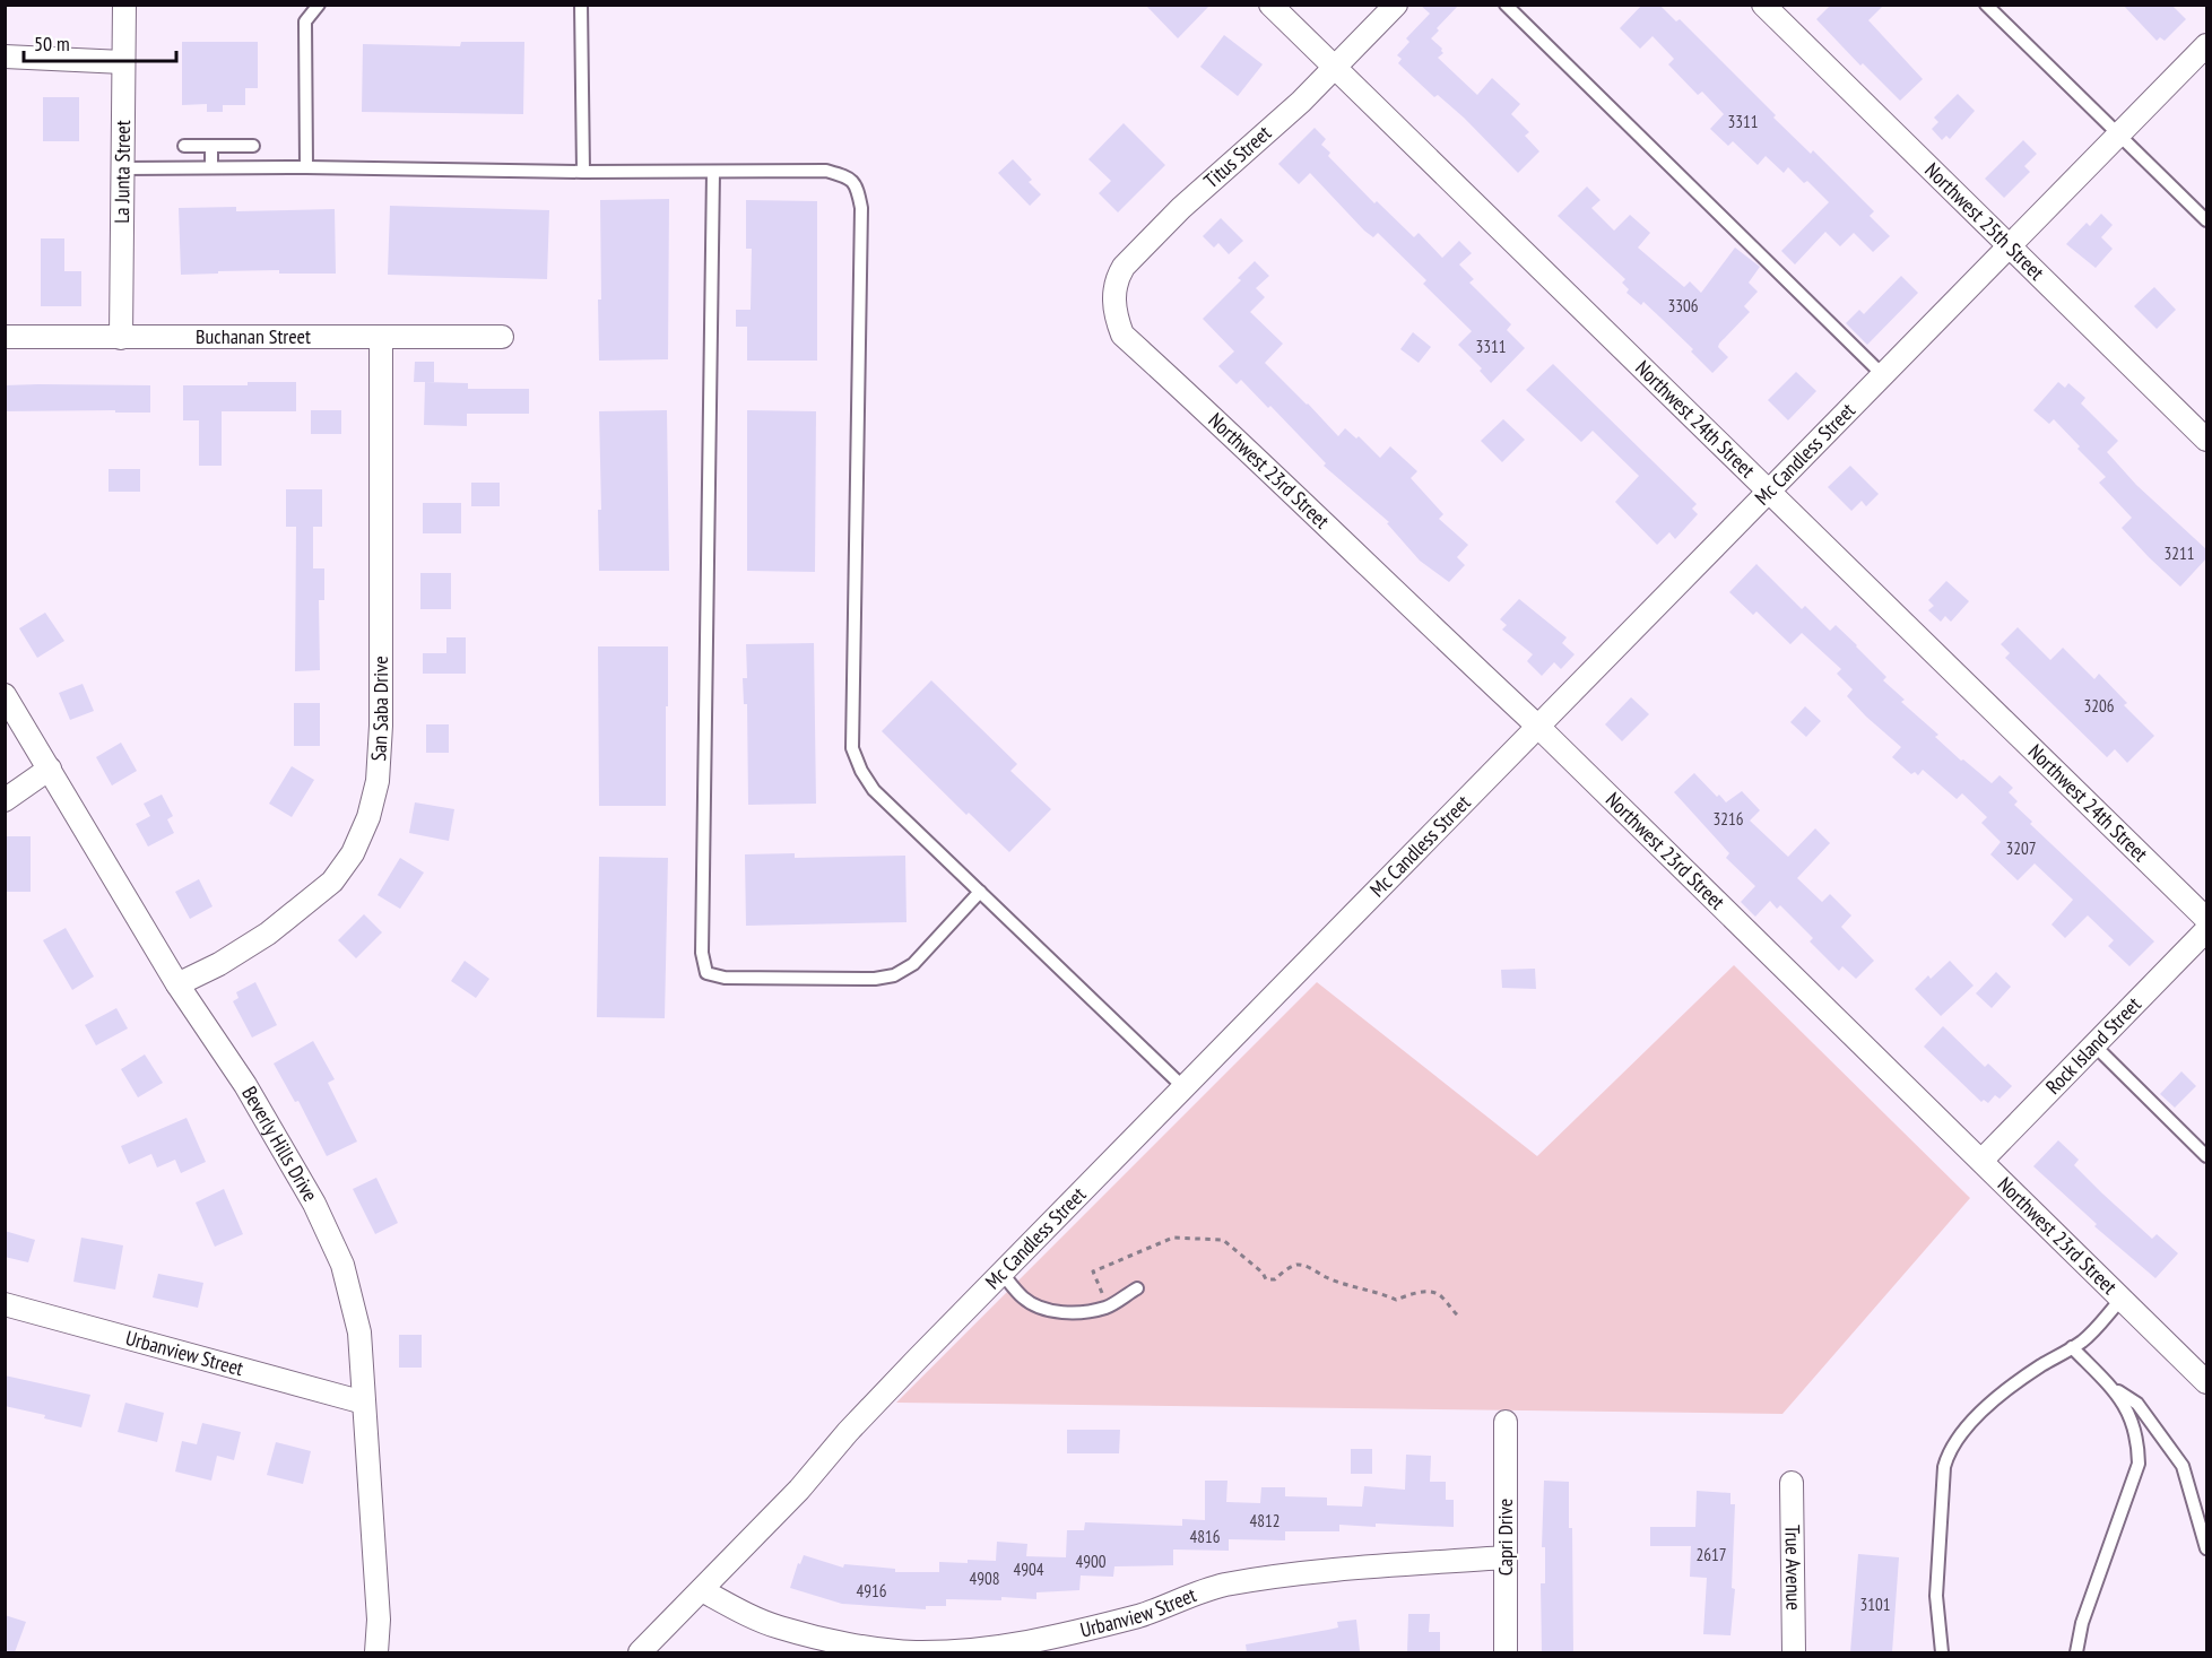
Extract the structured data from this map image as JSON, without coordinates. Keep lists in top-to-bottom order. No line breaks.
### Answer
{"streets":{"street":["Titus Street","La Junta Street","Northwest 25th Street","Buchanan Street","Northwest 24th Street","Mc Candless Street","Northwest 23rd Street","San Saba Drive","Rock Island Street","Beverly Hills Drive","Urbanview Street","Capri Drive","True Avenue"]},"crossings":[["Titus Street","Northwest 24th Street"],["Titus Street","Northwest 23rd Street"],["La Junta Street","Buchanan Street"],["Northwest 25th Street","Mc Candless Street"],["Buchanan Street","San Saba Drive"],["Northwest 24th Street","Mc Candless Street"],["Mc Candless Street","Northwest 23rd Street"],["Mc Candless Street","Urbanview Street"],["Northwest 23rd Street","Rock Island Street"],["San Saba Drive","Beverly Hills Drive"],["Beverly Hills Drive","Urbanview Street"],["Urbanview Street","Capri Drive"]],"house_numbers":["3311","3306","3311","3211","3206","3216","3207","4812","4816","2617","4900","4904","4908","4916","3101"],"scale_bar":"50 m"}
